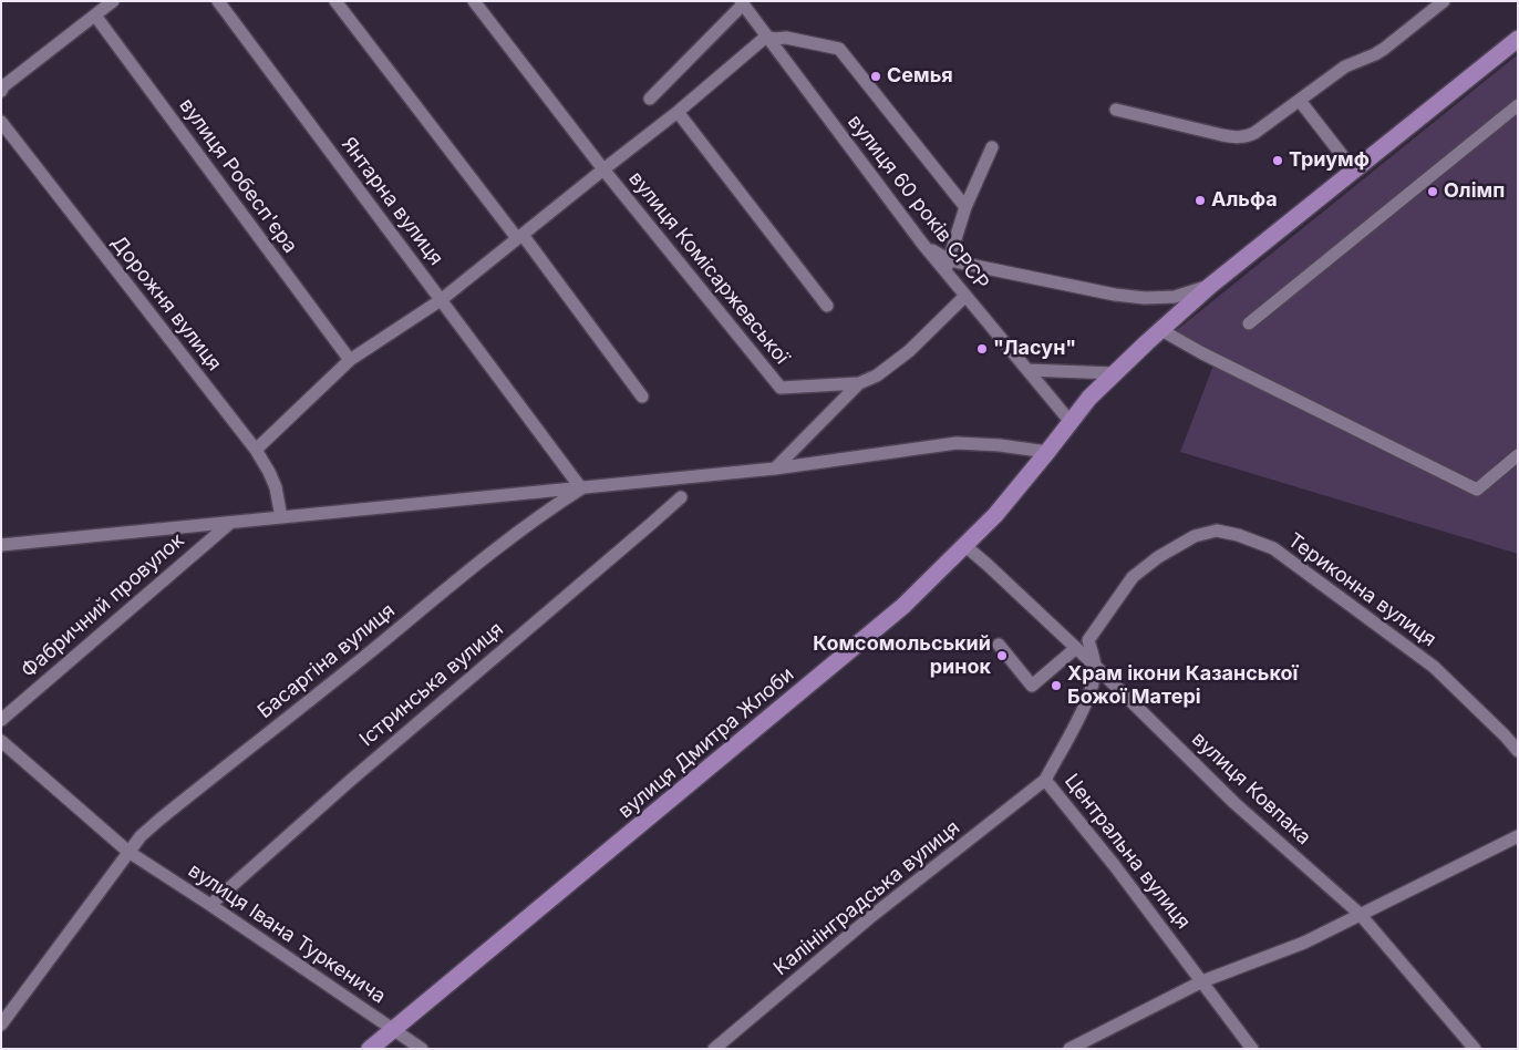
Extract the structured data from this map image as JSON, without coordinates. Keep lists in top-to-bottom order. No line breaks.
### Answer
{"streets":{"main road":["вулиця Дмитра Жлоби"],"street":["вулиця Робесп'єра","Янтарна вулиця","вулиця 60 років СРСР","вулиця Комісаржевської","Дорожня вулиця","Териконна вулиця","Фабричний провулок","Басаргіна вулиця","Істринська вулиця","вулиця Ковпака","Центральна вулиця","Калінінградська вулиця","вулиця Івана Туркенича"]},"crossings":[["Янтарна вулиця","Басаргіна вулиця"],["вулиця 60 років СРСР","вулиця Комісаржевської"],["вулиця 60 років СРСР","вулиця Дмитра Жлоби"],["Териконна вулиця","вулиця Ковпака"],["Териконна вулиця","Центральна вулиця"],["Басаргіна вулиця","вулиця Івана Туркенича"],["Істринська вулиця","вулиця Івана Туркенича"],["вулиця Дмитра Жлоби","вулиця Ковпака"],["вулиця Дмитра Жлоби","вулиця Івана Туркенича"],["вулиця Ковпака","Центральна вулиця"],["Центральна вулиця","Калінінградська вулиця"]],"places":["Семья","Триумф","Олімп","Альфа","\"Ласун\"","Комсомольський ринок","Храм ікони Казанської Божої Матері"]}
